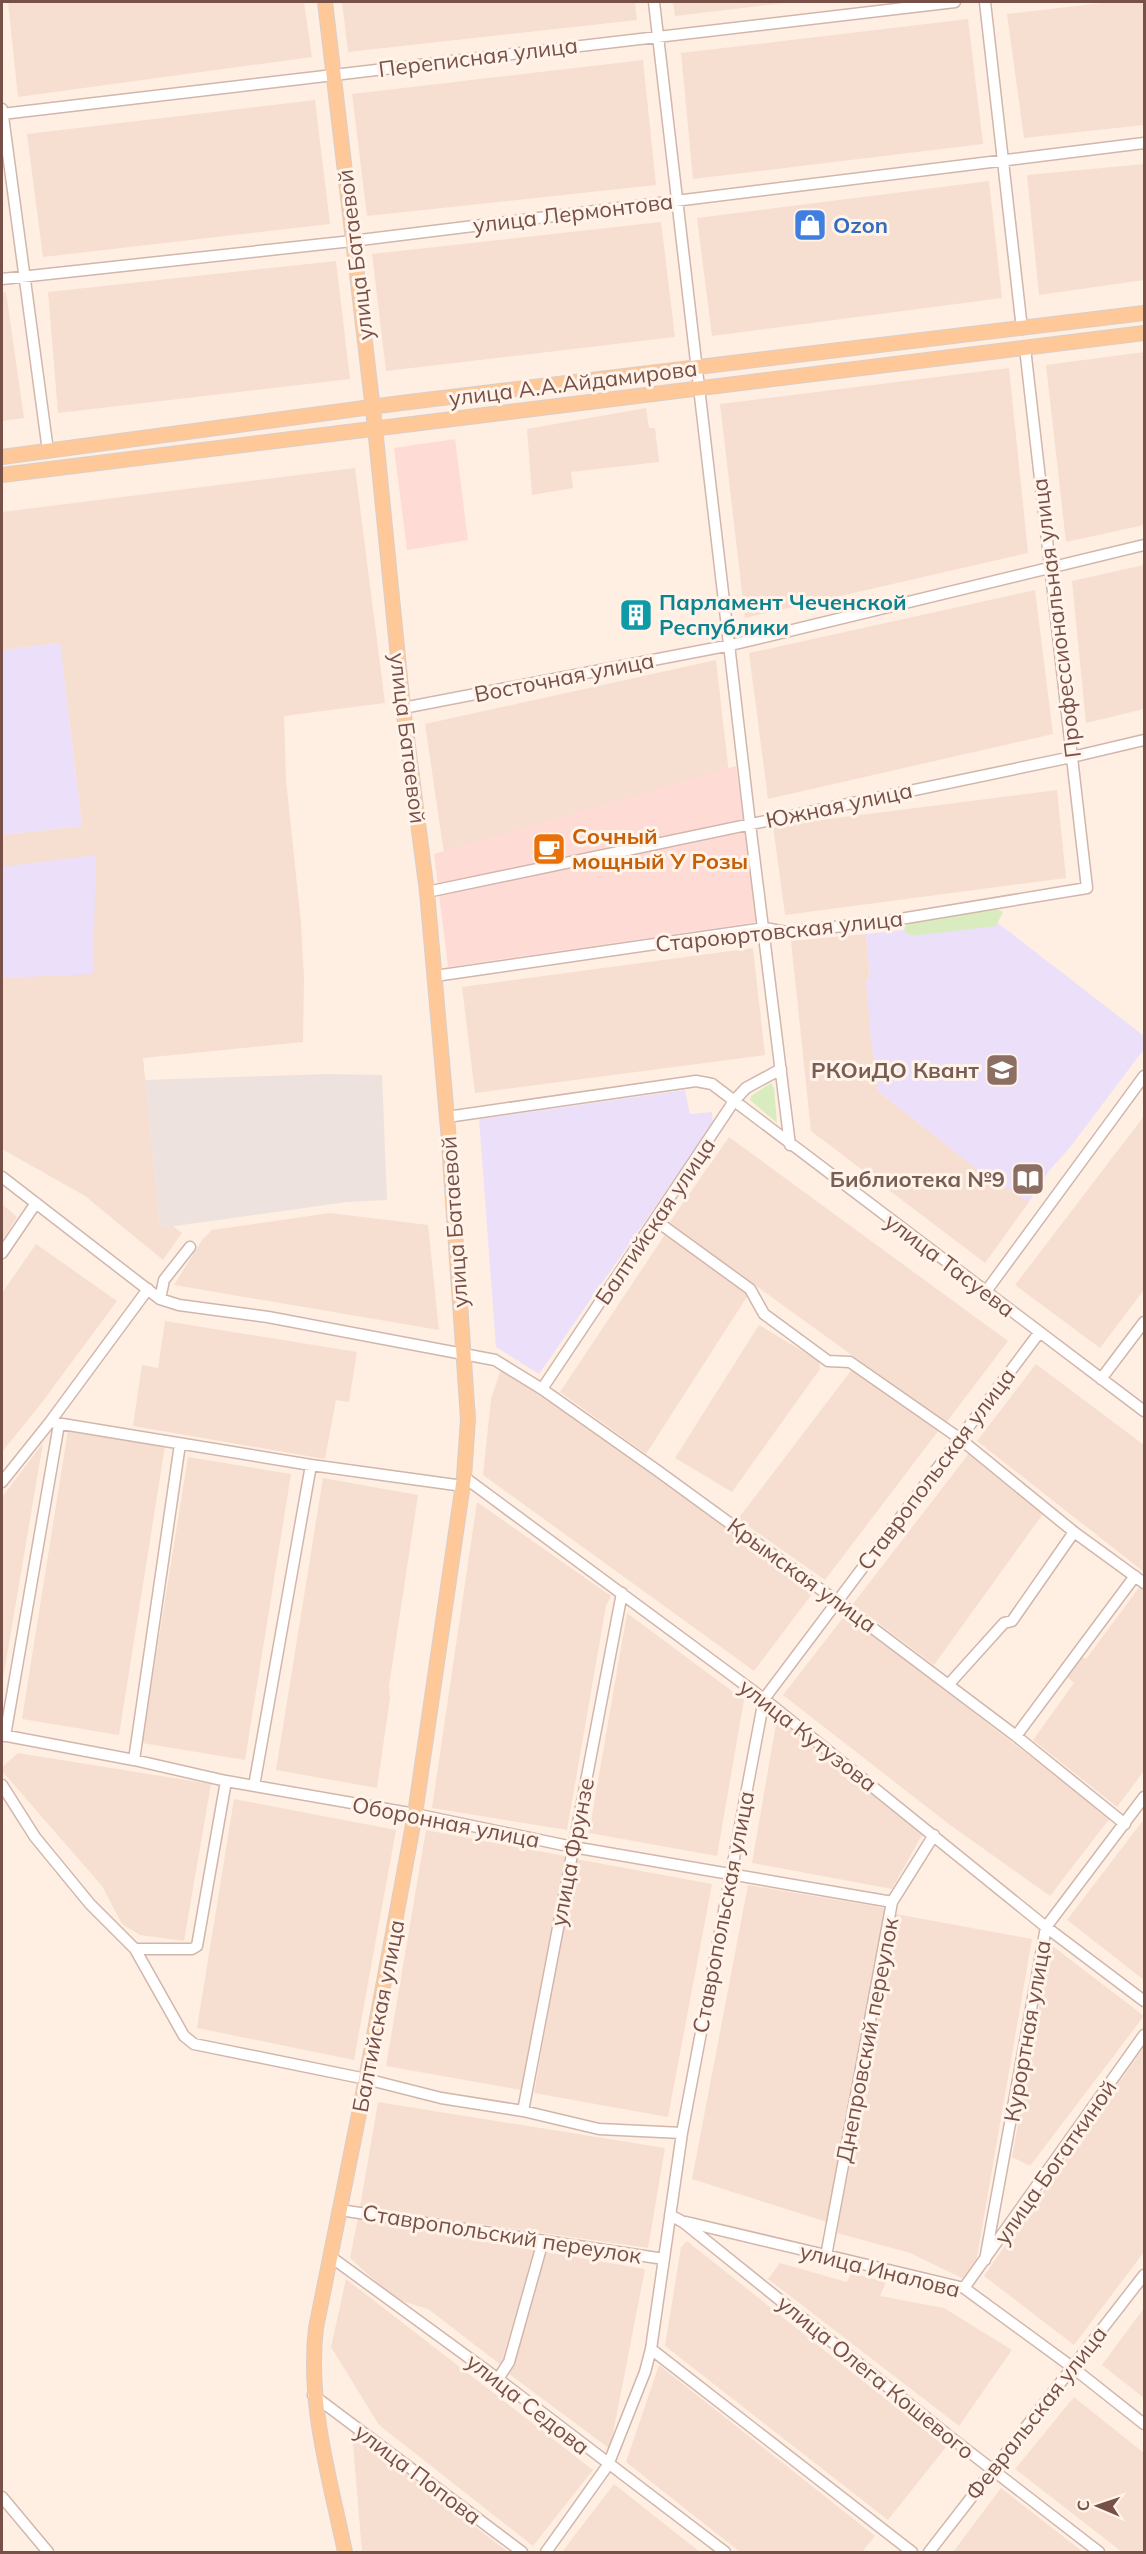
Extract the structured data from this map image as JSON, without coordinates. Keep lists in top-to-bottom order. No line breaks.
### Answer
{"streets":{"main road":["улица Батаевой","улица А.А.Айдамирова","Балтийская улица"],"street":["Переписная улица","улица Лермонтова","Профессиональная улица","Восточная улица","Южная улица","Староюртовская улица","улица Тасуева","Ставропольская улица","Крымская улица","улица Кутузова","Оборонная улица","улица Фрунзе","Курортная улица","Днепровский переулок","улица Богаткиной","Ставропольский переулок","улица Иналова","улица Олега Кошевого","улица Седова","Февральская улица","улица Попова"]},"crossings":[["Переписная улица","улица Батаевой"],["улица Лермонтова","улица Батаевой"],["улица Батаевой","улица А.А.Айдамирова"],["улица Батаевой","Восточная улица"],["улица Батаевой","Южная улица"],["улица Батаевой","Староюртовская улица"],["улица Батаевой","Балтийская улица"],["улица Батаевой","улица Тасуева"],["улица Батаевой","Крымская улица"],["улица Батаевой","улица Кутузова"],["улица А.А.Айдамирова","Профессиональная улица"],["Профессиональная улица","Восточная улица"],["Профессиональная улица","Южная улица"],["Профессиональная улица","Староюртовская улица"],["Балтийская улица","улица Тасуева"],["Балтийская улица","Крымская улица"],["Балтийская улица","улица Кутузова"],["Балтийская улица","Оборонная улица"],["Балтийская улица","Ставропольский переулок"],["Балтийская улица","улица Седова"],["Балтийская улица","улица Попова"],["улица Тасуева","Ставропольская улица"],["Ставропольская улица","Крымская улица"],["Ставропольская улица","улица Кутузова"],["Ставропольская улица","Оборонная улица"],["Ставропольская улица","Ставропольский переулок"],["Ставропольская улица","улица Седова"],["Крымская улица","Курортная улица"],["улица Кутузова","улица Фрунзе"],["улица Кутузова","Курортная улица"],["улица Кутузова","Днепровский переулок"],["Оборонная улица","улица Фрунзе"],["Оборонная улица","Днепровский переулок"],["Курортная улица","улица Богаткиной"],["Днепровский переулок","улица Иналова"],["улица Богаткиной","улица Иналова"],["улица Иналова","улица Олега Кошевого"],["улица Иналова","Февральская улица"],["улица Олега Кошевого","Февральская улица"]],"places":{"shop":["Ozon"],"building":["Парламент Чеченской Республики"],"cafe":["Сочный мощный У Розы"],"school or university":["РКОиДО Квант"],"library":["Библиотека №9"]},"north":"left"}
